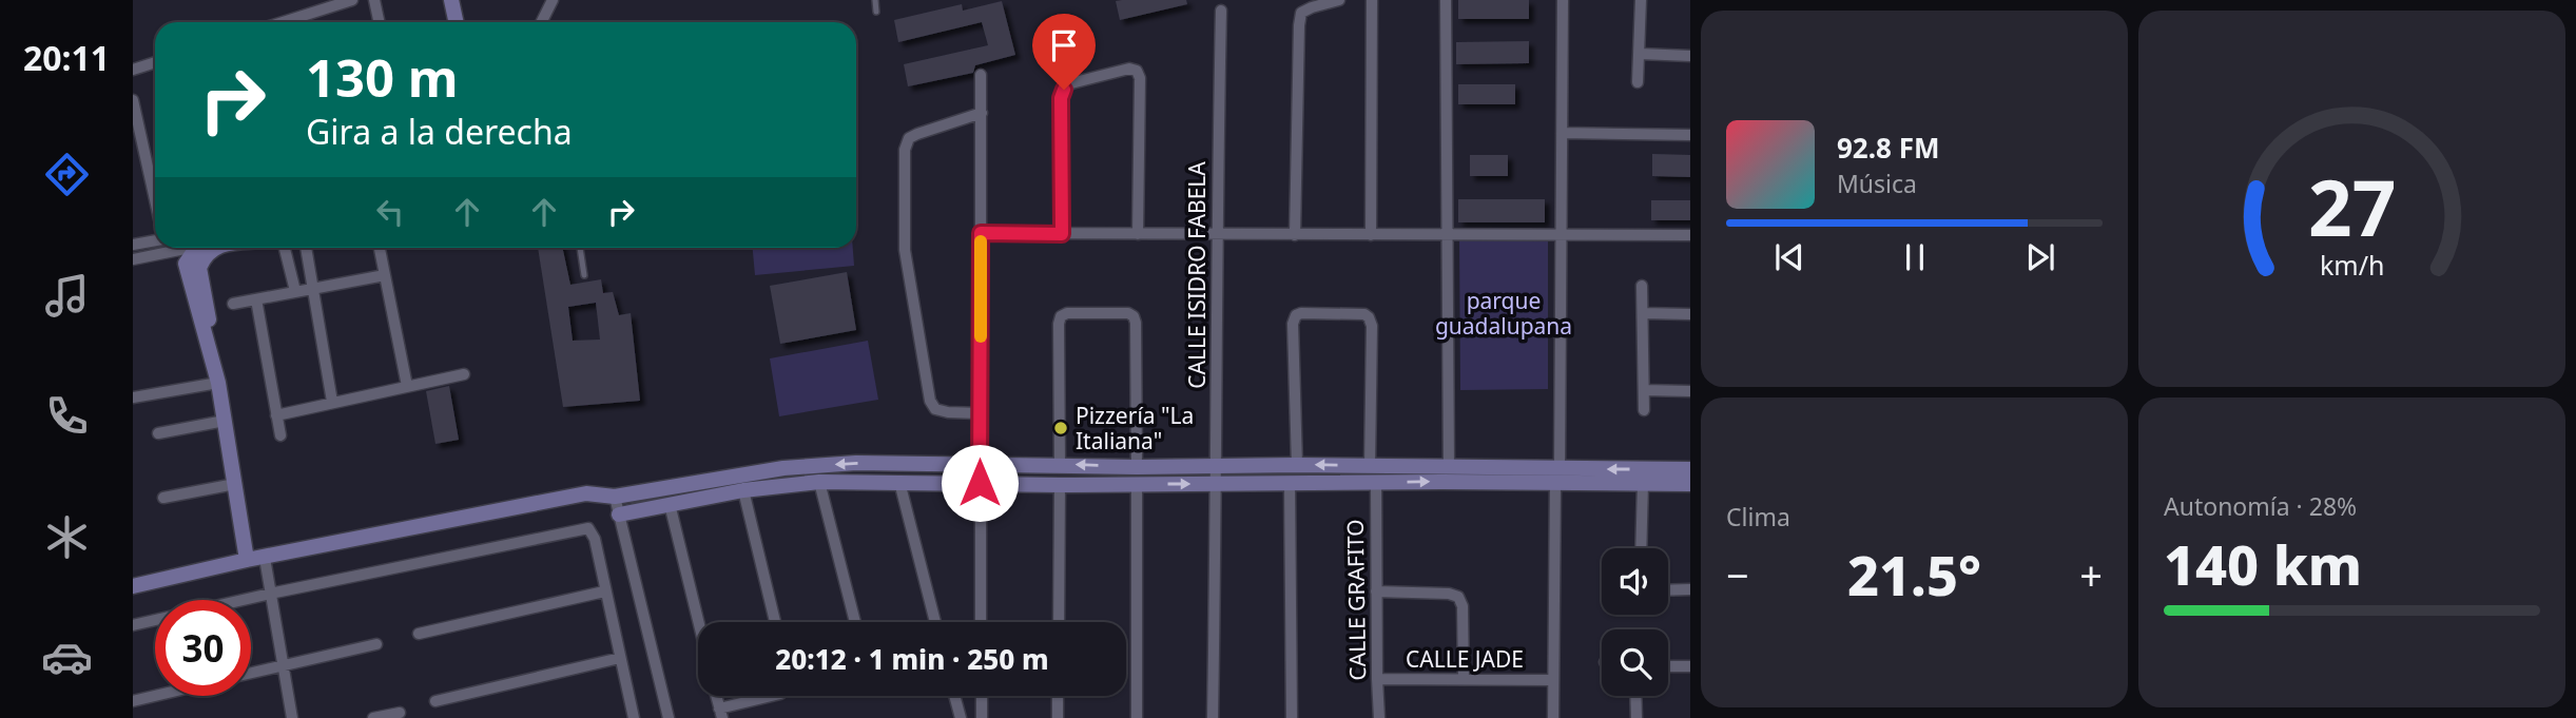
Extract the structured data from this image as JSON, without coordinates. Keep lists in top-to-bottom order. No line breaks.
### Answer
{"streets":{"street":["CALLE ISIDRO FABELA","CALLE GRAFITO","CALLE JADE"]},"crossings":[["CALLE GRAFITO","CALLE JADE"]],"parks":["parque guadalupana"],"places":["Pizzería \"La Italiana\""],"page":{"tabs":"20:11","turn":["130 m","Gira a la derecha"],"song":["92.8 FM","Música"],"tile":["Clima",["Autonomía · 28%","140 km"]],"heat":["−","21.5°","+"],"limit":"30","trip":"20:12 · 1 min · 250 m","gauge":["27","km/h"]}}
